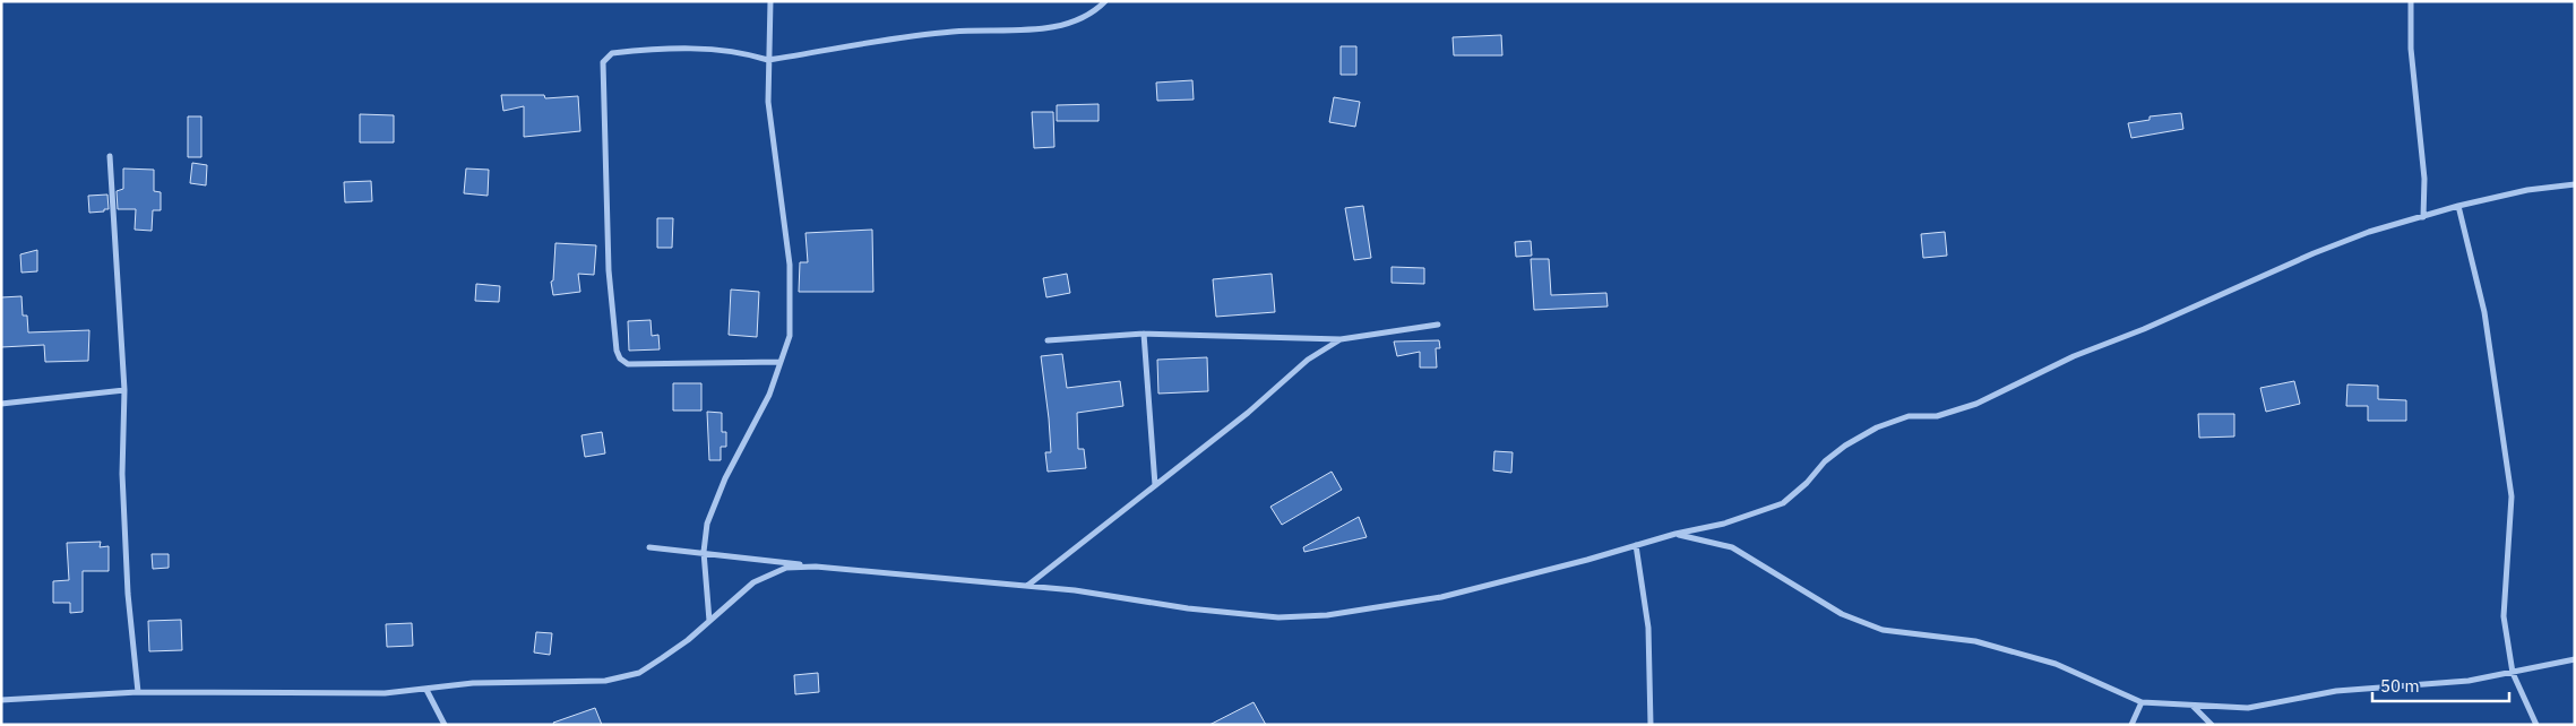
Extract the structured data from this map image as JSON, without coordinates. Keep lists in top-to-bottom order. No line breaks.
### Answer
{"scale_bar":"50 m"}
